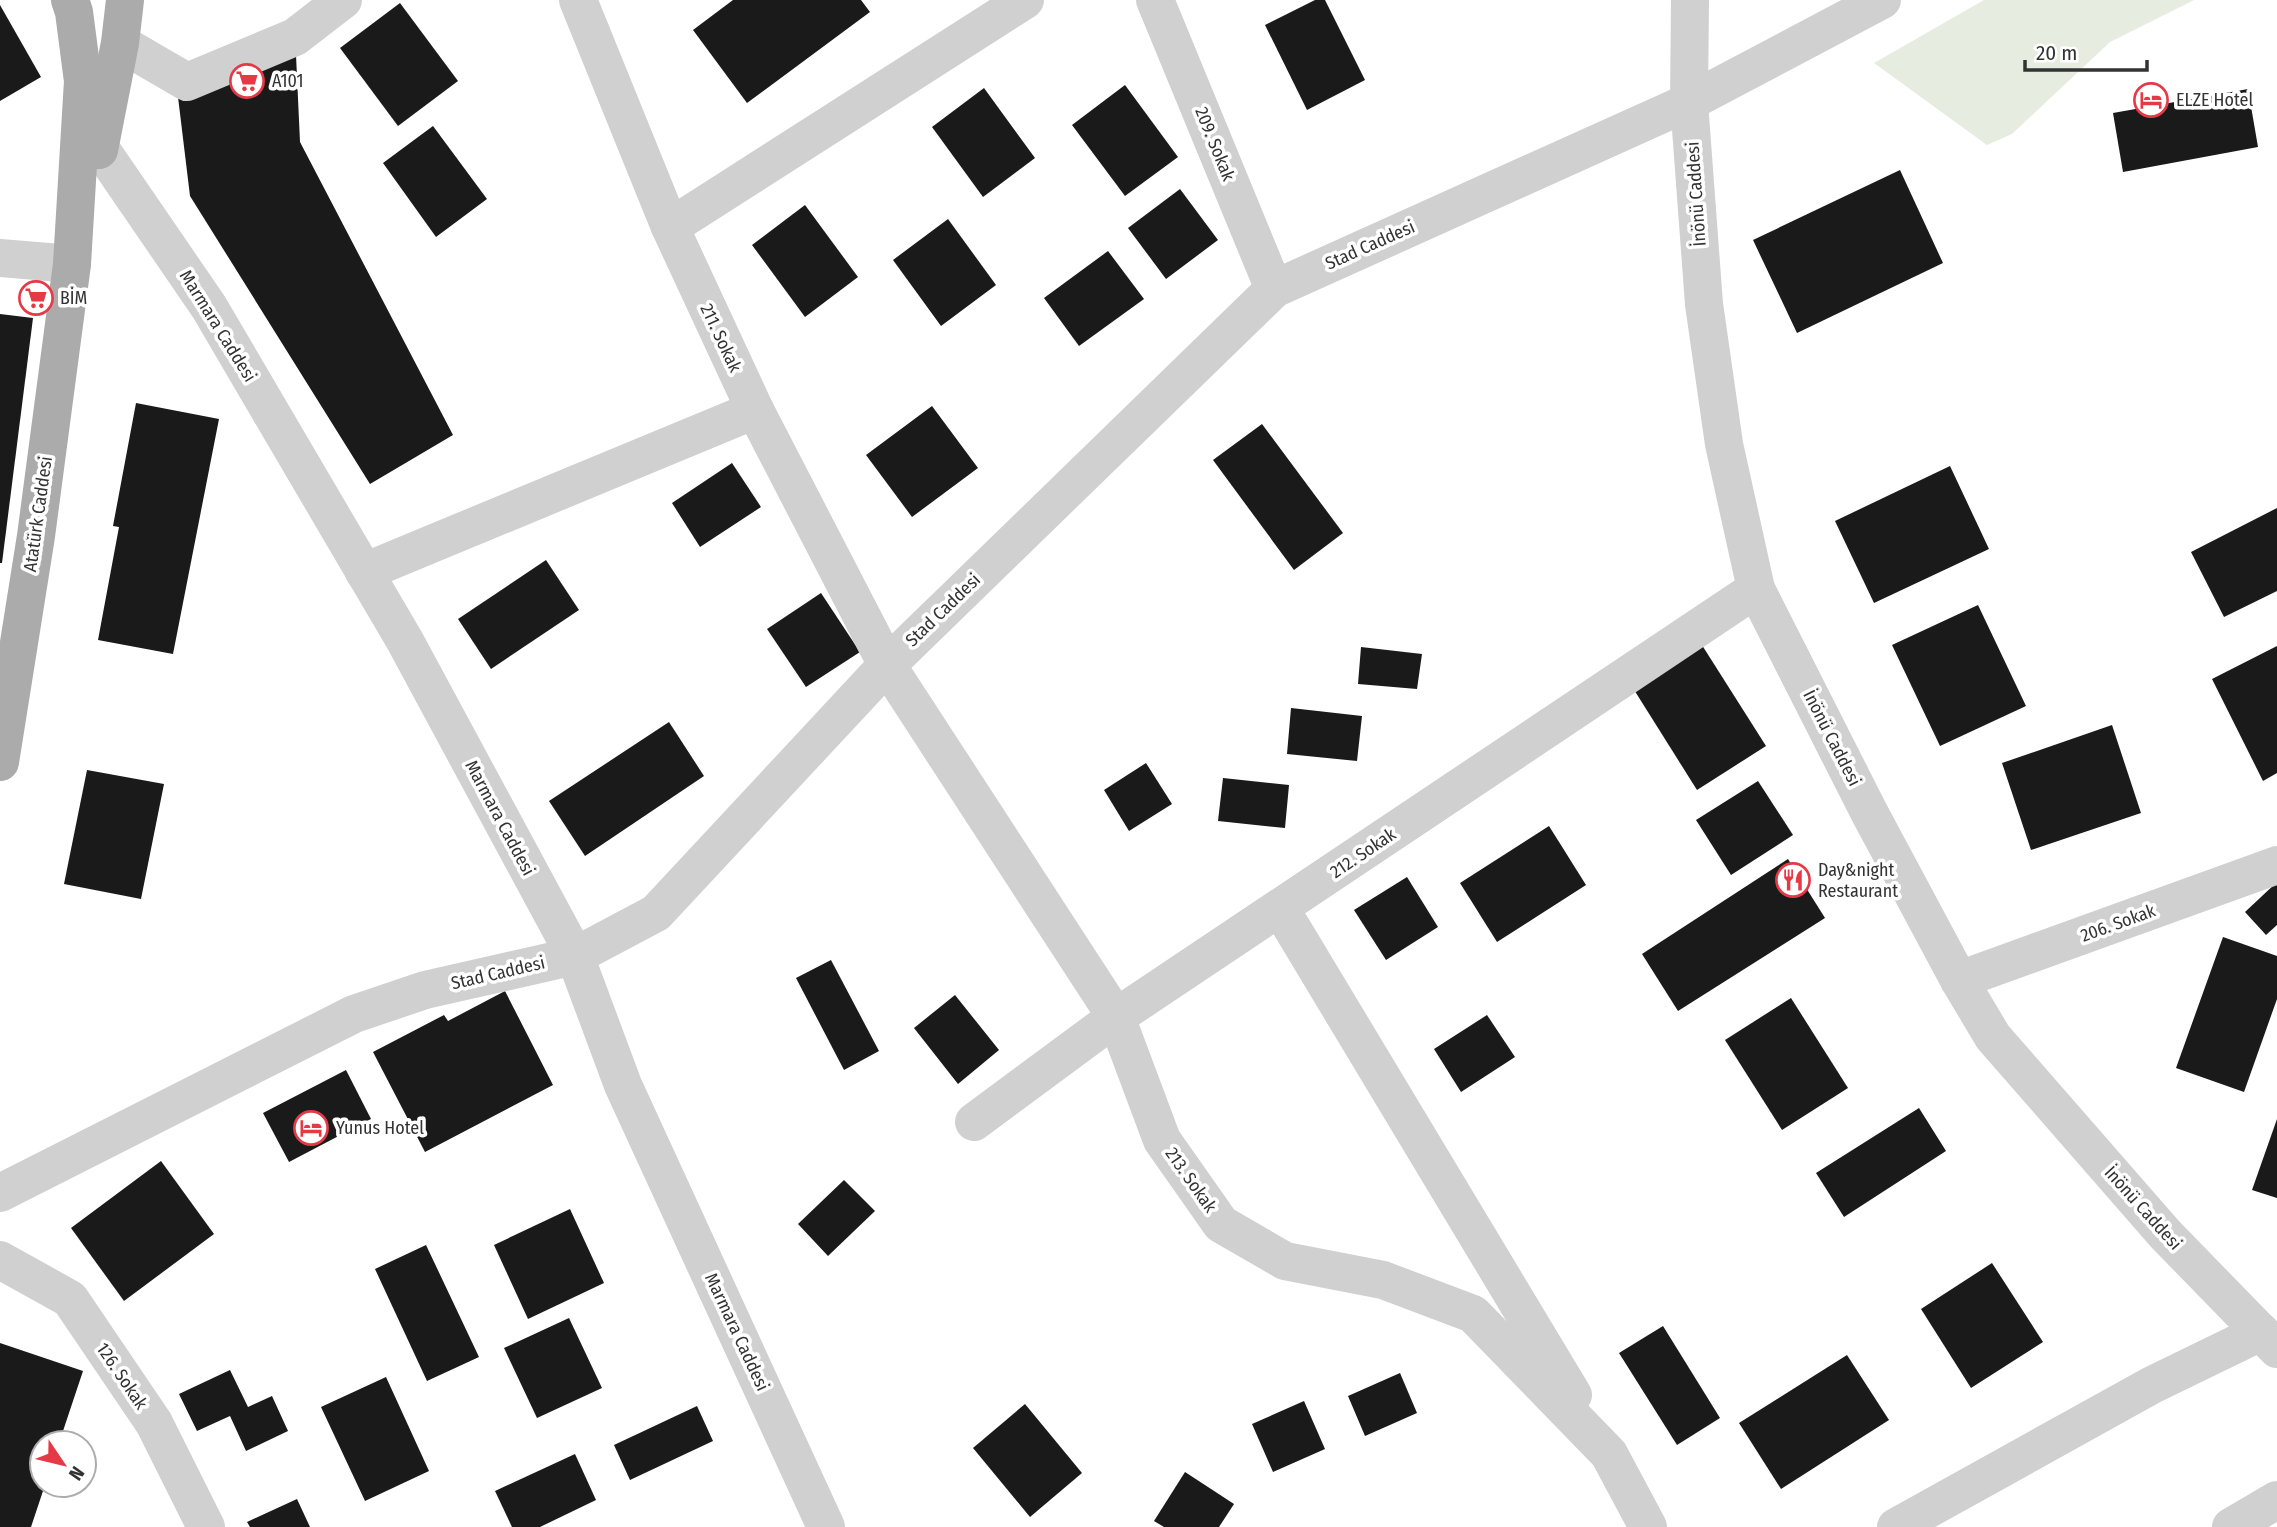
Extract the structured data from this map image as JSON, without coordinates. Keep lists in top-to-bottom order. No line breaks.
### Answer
{"streets":{"main road":["Atatürk Caddesi"],"street":["209. Sokak","İnönü Caddesi","Stad Caddesi","Marmara Caddesi","211. Sokak","212. Sokak","206. Sokak","213. Sokak","126. Sokak"]},"crossings":[["209. Sokak","Stad Caddesi"],["İnönü Caddesi","Stad Caddesi"],["İnönü Caddesi","212. Sokak"],["İnönü Caddesi","206. Sokak"],["Stad Caddesi","Marmara Caddesi"],["Stad Caddesi","211. Sokak"],["Stad Caddesi","213. Sokak"],["211. Sokak","213. Sokak"],["212. Sokak","213. Sokak"]],"places":{"supermarket":["A101","BİM"],"hotel":["ELZE Hotel","Yunus Hotel"],"restaurant":["Day&night Restaurant"]},"scale_bar":"20 m","north":"bottom right"}
